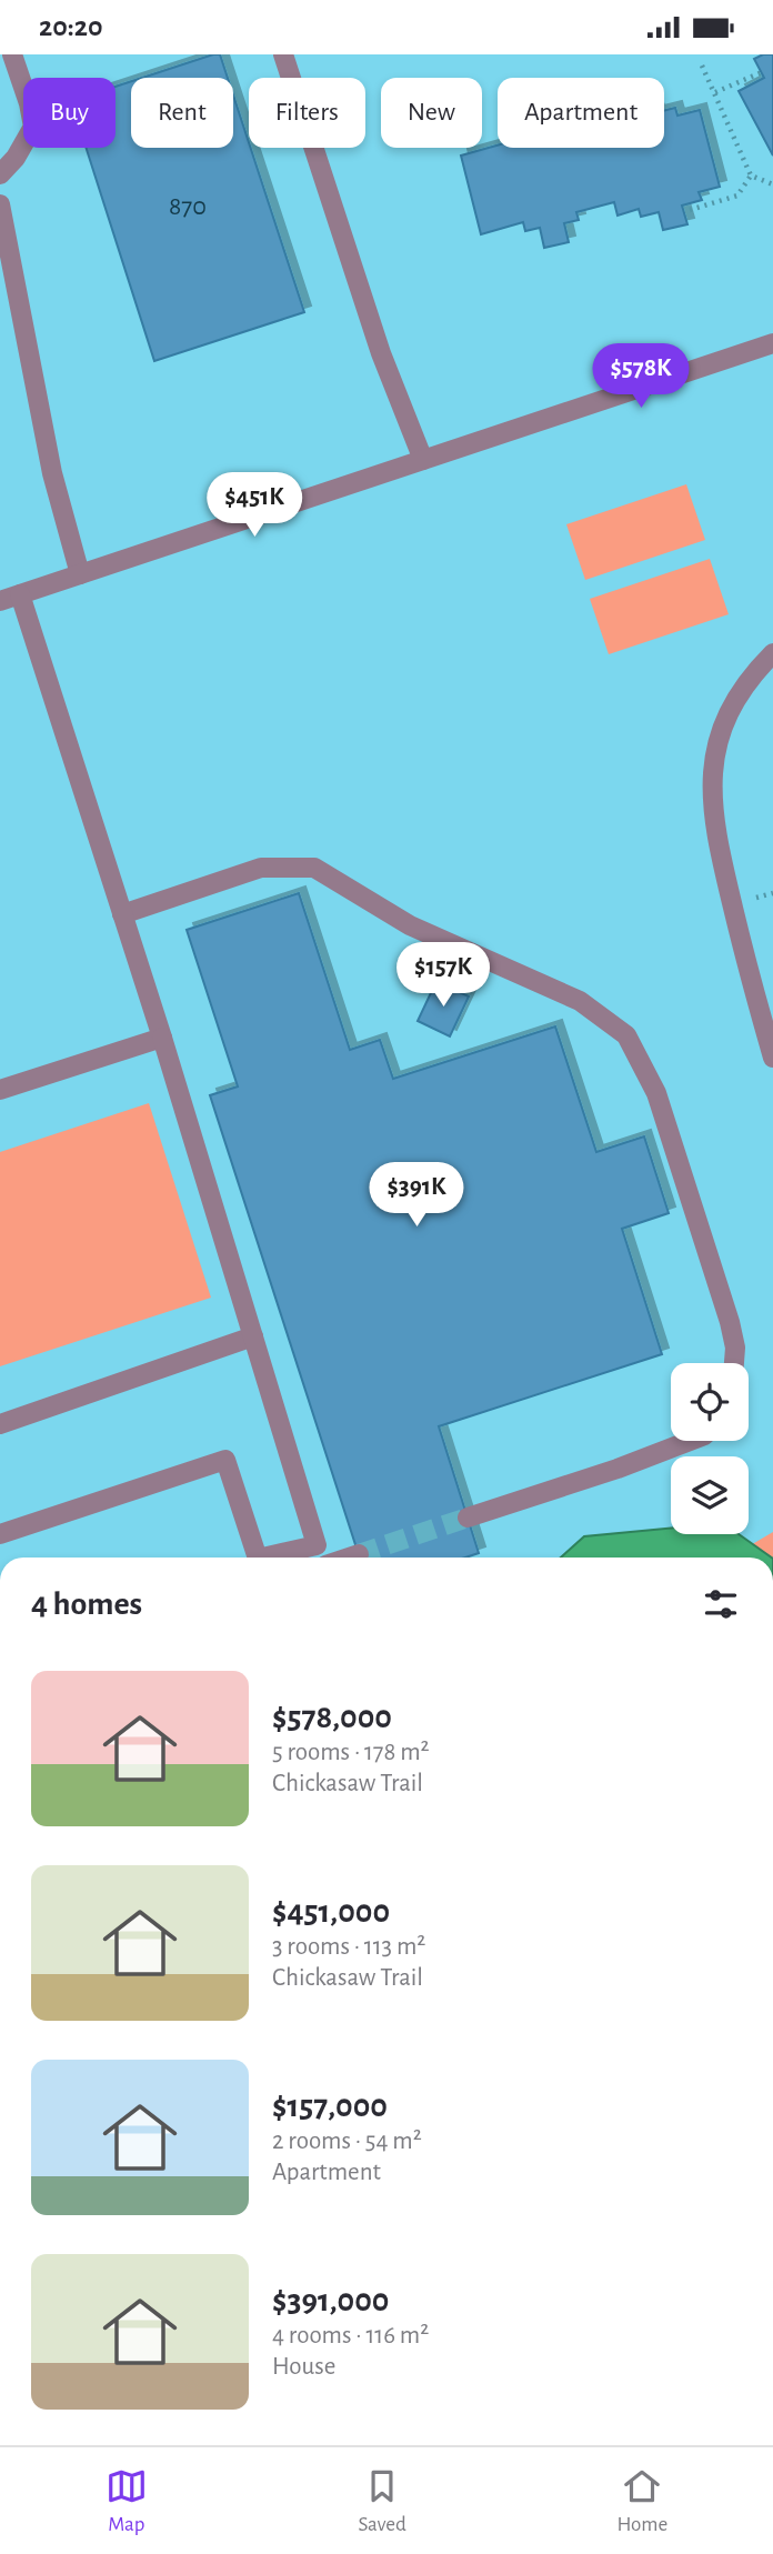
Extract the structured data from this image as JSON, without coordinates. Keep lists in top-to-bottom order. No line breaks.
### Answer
{"house_numbers":["870"],"page":{"status":"20:20","chip":["Buy","Rent","Filters","New","Apartment"],"price":["$578K","$451K","$157K","$391K"],"heading":"4 homes","list":[{"name":"$578,000","note":"5 rooms · 178 m² · Chickasaw Trail"},{"name":"$451,000","note":"3 rooms · 113 m² · Chickasaw Trail"},{"name":"$157,000","note":"2 rooms · 54 m² · Apartment"},{"name":"$391,000","note":"4 rooms · 116 m² · House"}],"tabs":["Map","Saved","Home"]}}
